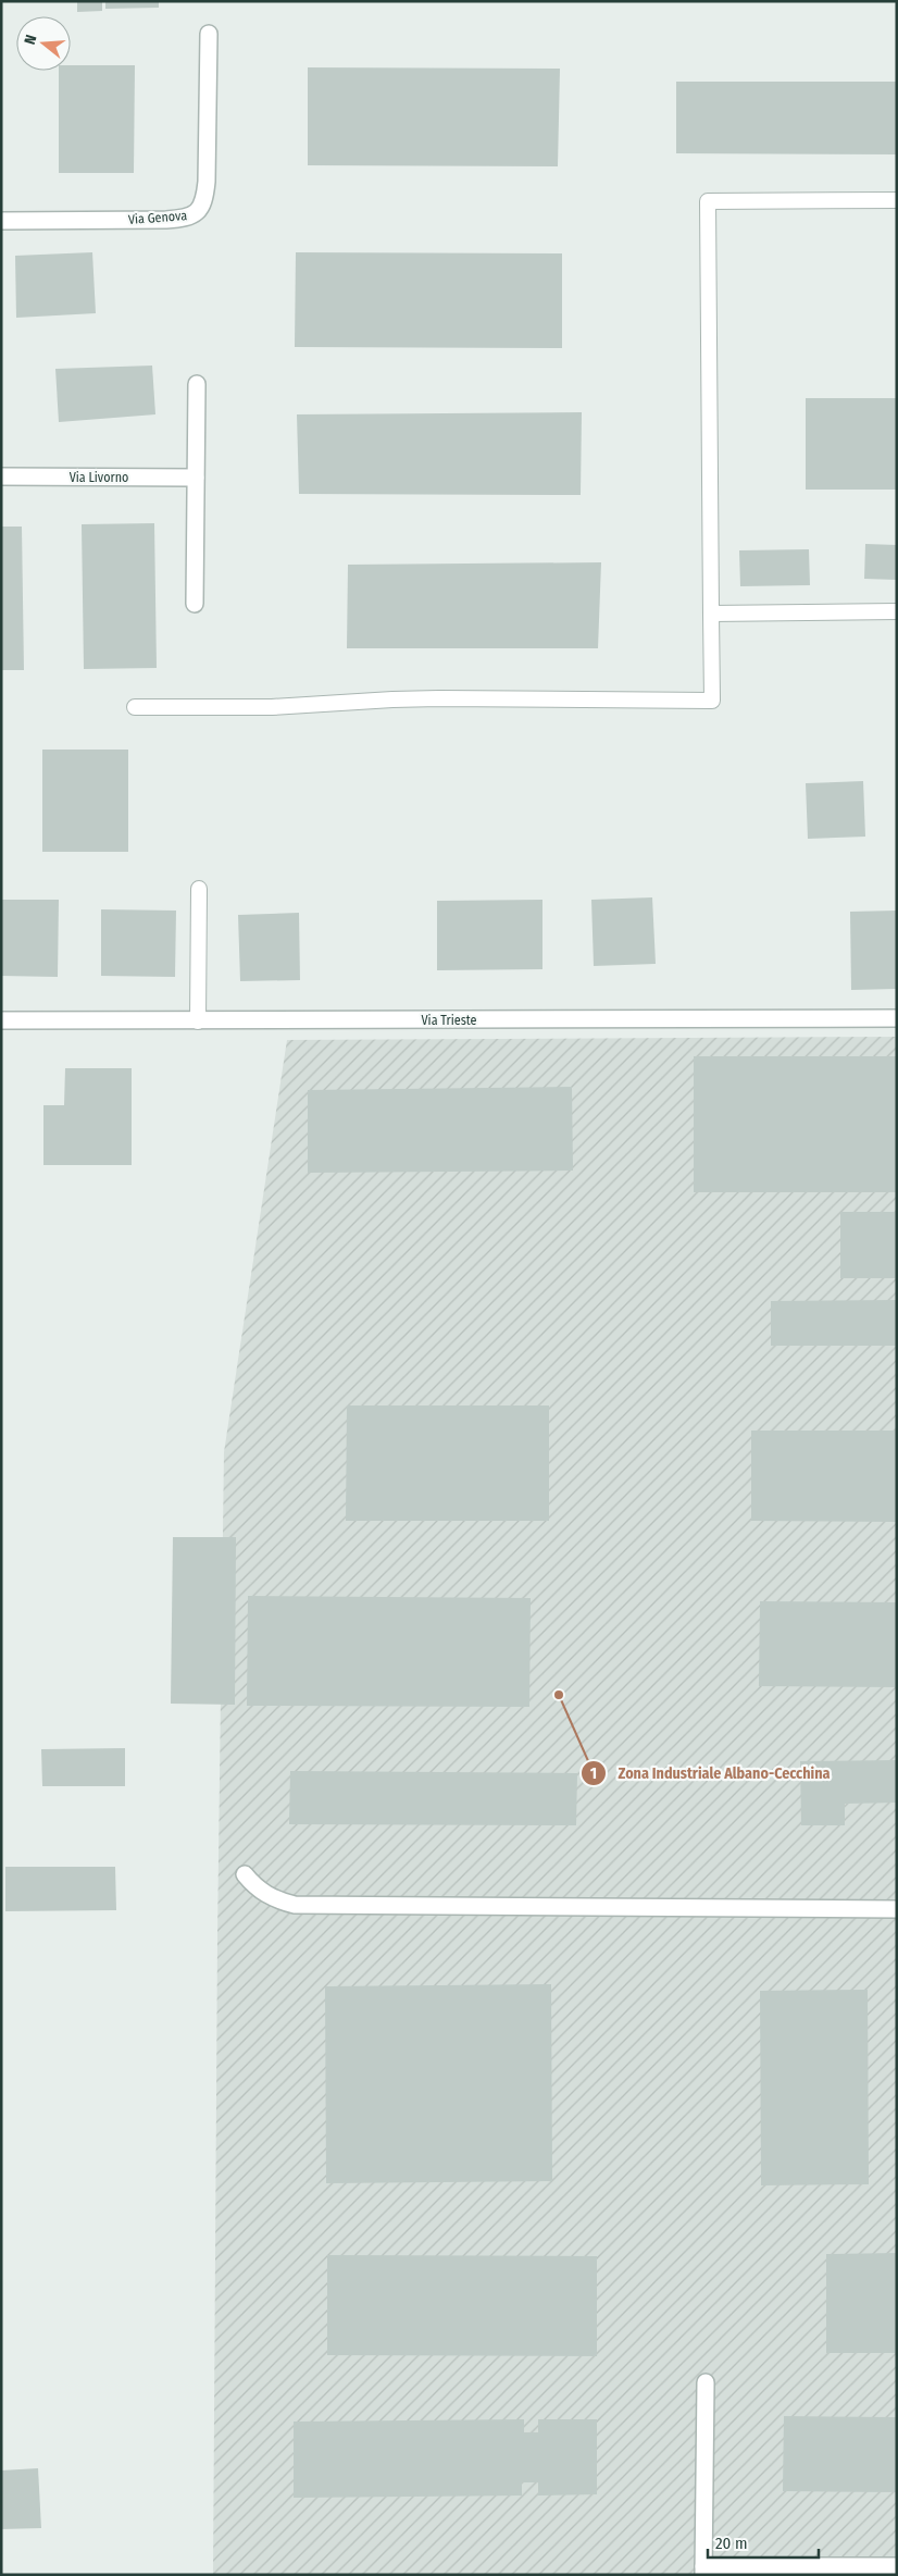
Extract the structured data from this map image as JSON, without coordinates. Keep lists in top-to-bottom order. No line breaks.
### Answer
{"streets":{"street":["Via Genova","Via Livorno","Via Trieste"]},"places":["Zona Industriale Albano-Cecchina"],"scale_bar":"20 m","north":"left"}
